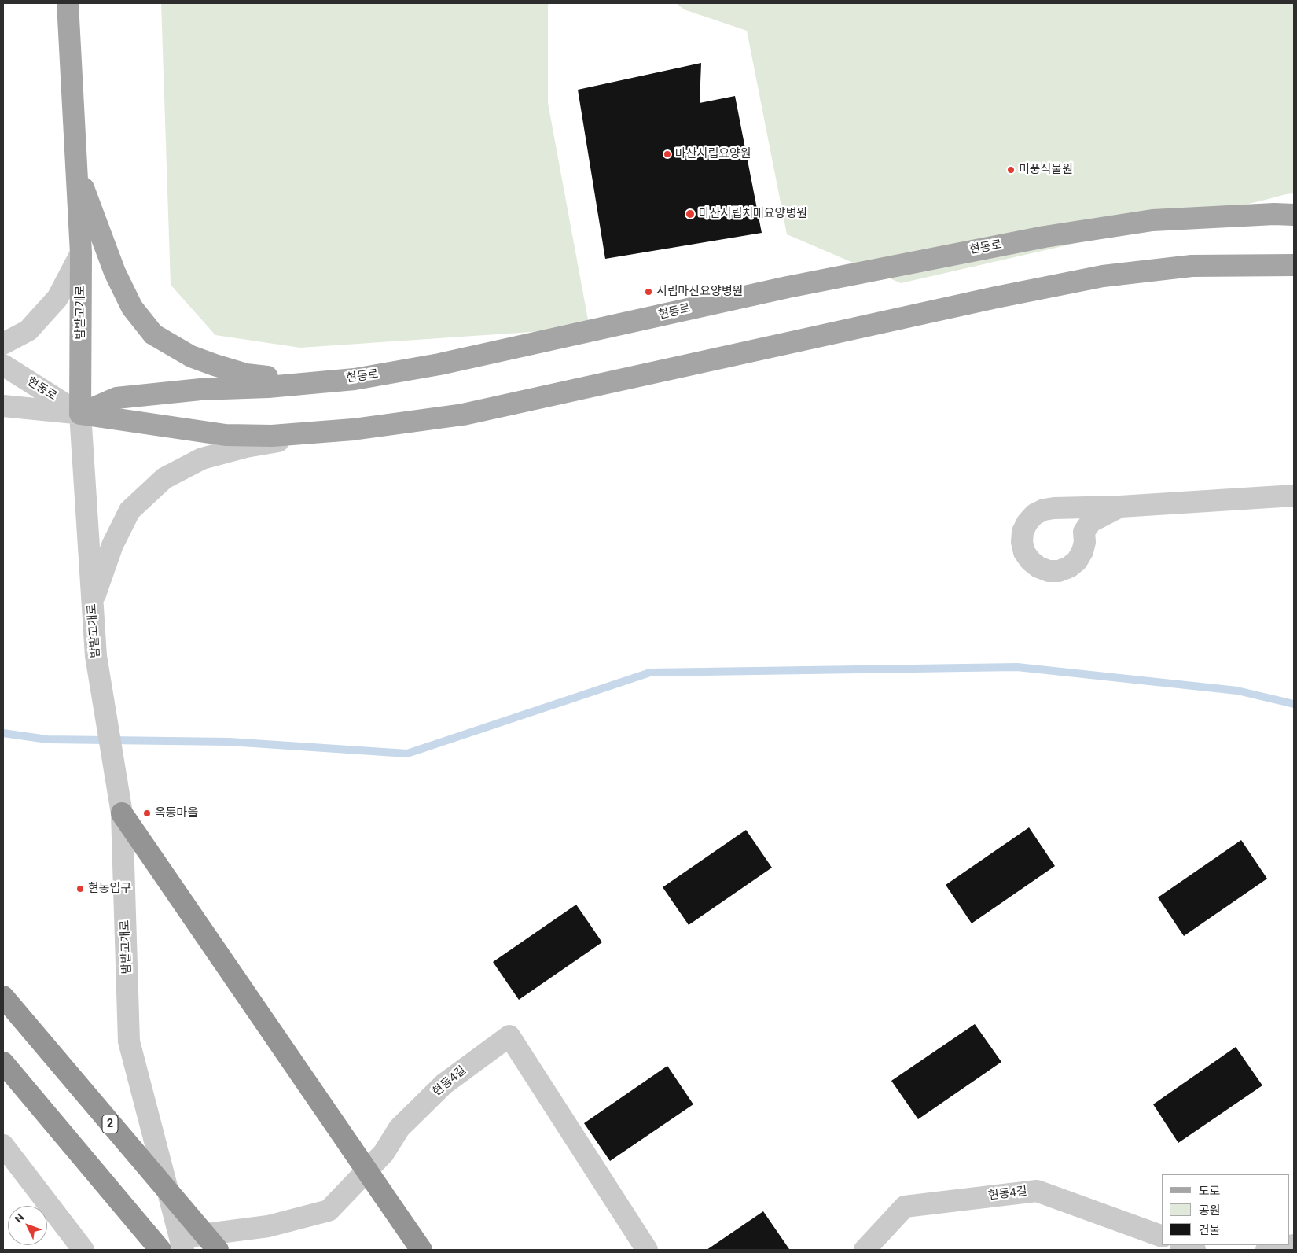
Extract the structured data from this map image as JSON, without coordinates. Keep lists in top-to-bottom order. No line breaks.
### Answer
{"streets":{"highway":["2"],"main road":["현동로","밤밭고개로"],"street":["현동4길"]},"crossings":[["현동로","밤밭고개로"],["밤밭고개로","현동4길"]],"places":["마산시립요양원","미풍식물원","마산시립치매요양병원","시립마산요양병원","옥동마을","현동입구"],"legend":["도로","공원","건물"],"north":"top left"}
